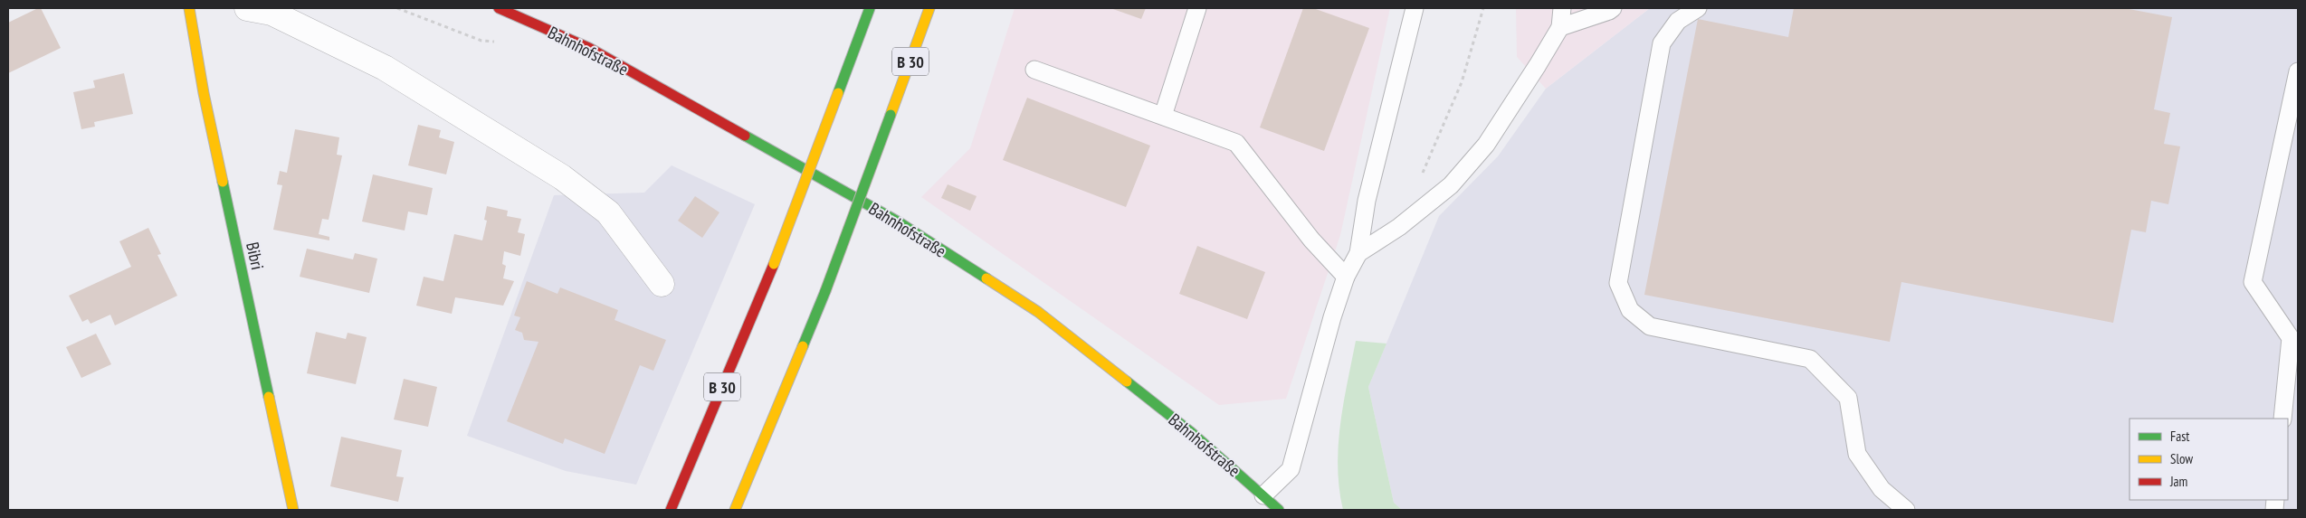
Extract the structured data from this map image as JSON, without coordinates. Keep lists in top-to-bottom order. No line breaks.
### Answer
{"streets":{"main road":["Bahnhofstraße","B 30","Bibri"]},"legend":["Fast","Slow","Jam"]}
